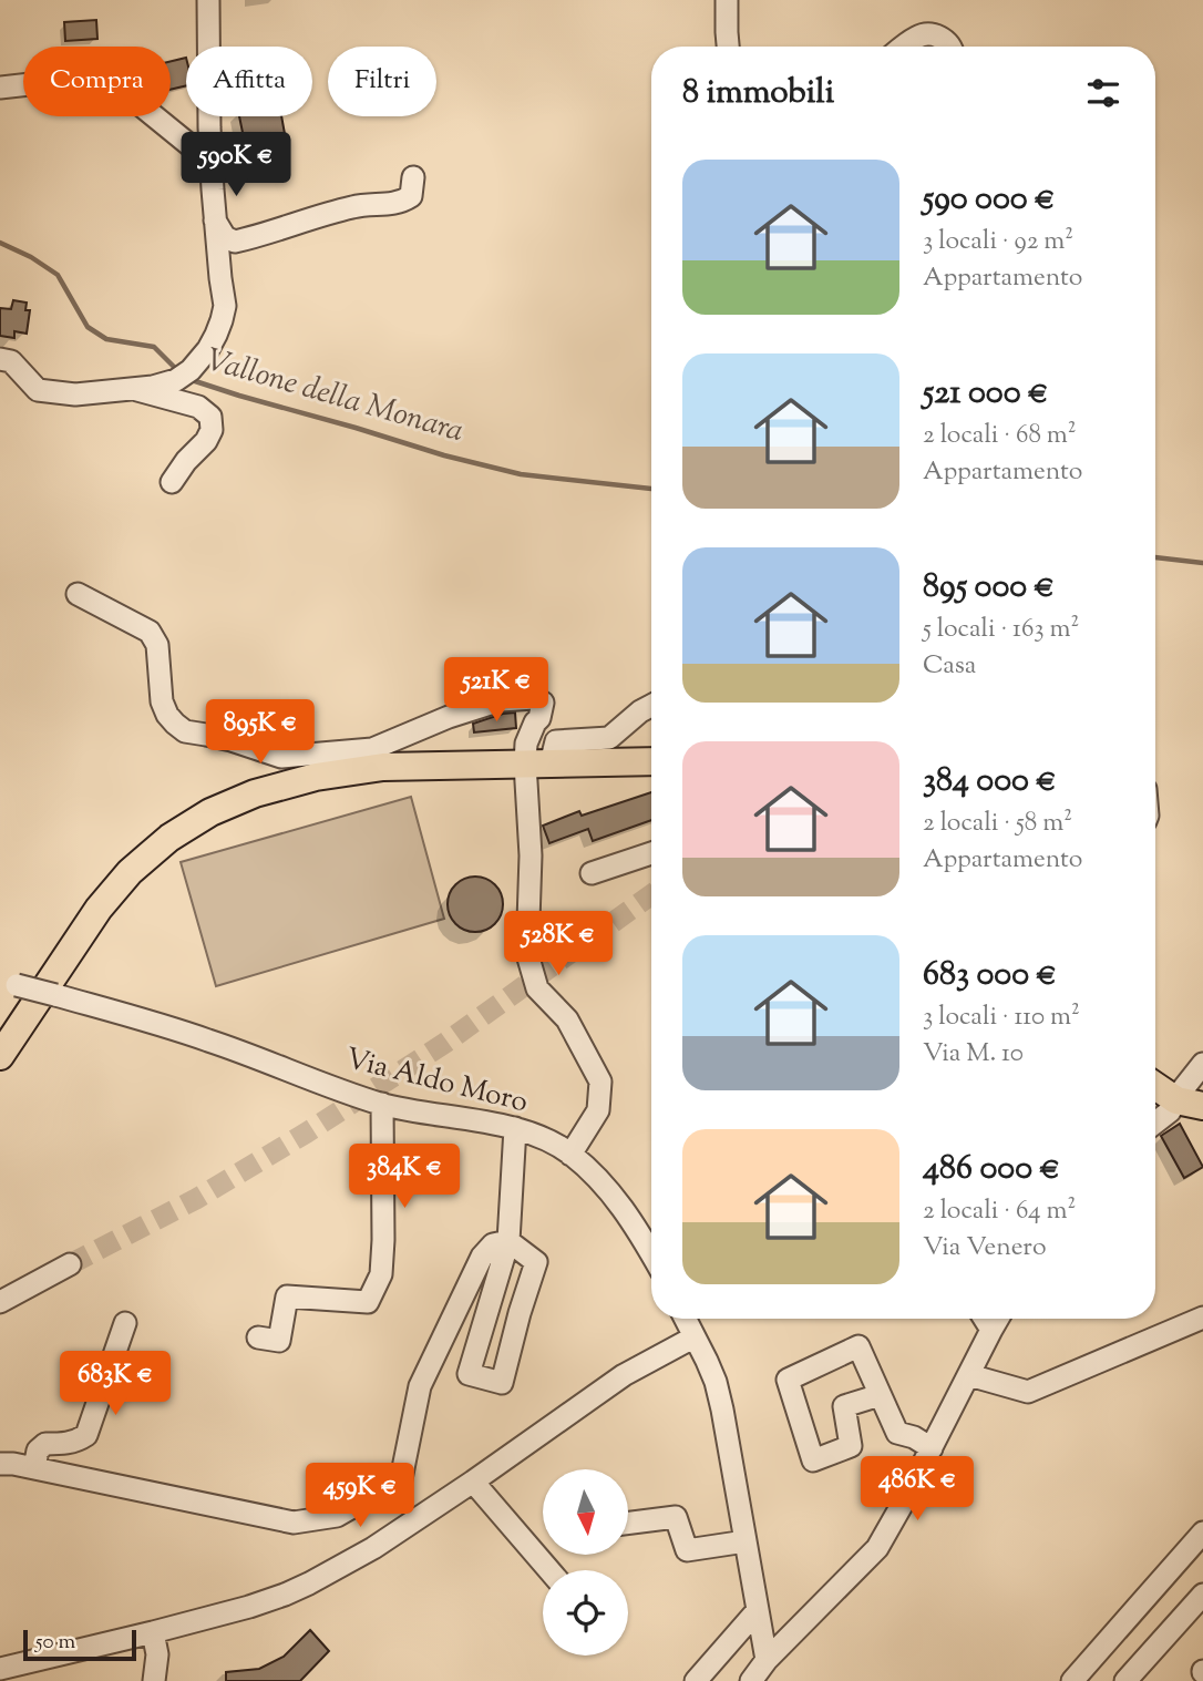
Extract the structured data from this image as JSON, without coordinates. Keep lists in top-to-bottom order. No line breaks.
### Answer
{"streets":{"street":["Via Aldo Moro"]},"water":["Vallone della Monara"],"scale_bar":"50 m","north":"bottom","page":{"chip":["Compra","Affitta","Filtri"],"heading":"8 immobili","price":["590K €","521K €","895K €","528K €","384K €","683K €","486K €","459K €"],"list":[{"name":"590 000 €","note":"3 locali · 92 m² · Appartamento"},{"name":"521 000 €","note":"2 locali · 68 m² · Appartamento"},{"name":"895 000 €","note":"5 locali · 163 m² · Casa"},{"name":"384 000 €","note":"2 locali · 58 m² · Appartamento"},{"name":"683 000 €","note":"3 locali · 110 m² · Via M. 10"},{"name":"486 000 €","note":"2 locali · 64 m² · Via Venero"}],"scale":"50 m"}}
